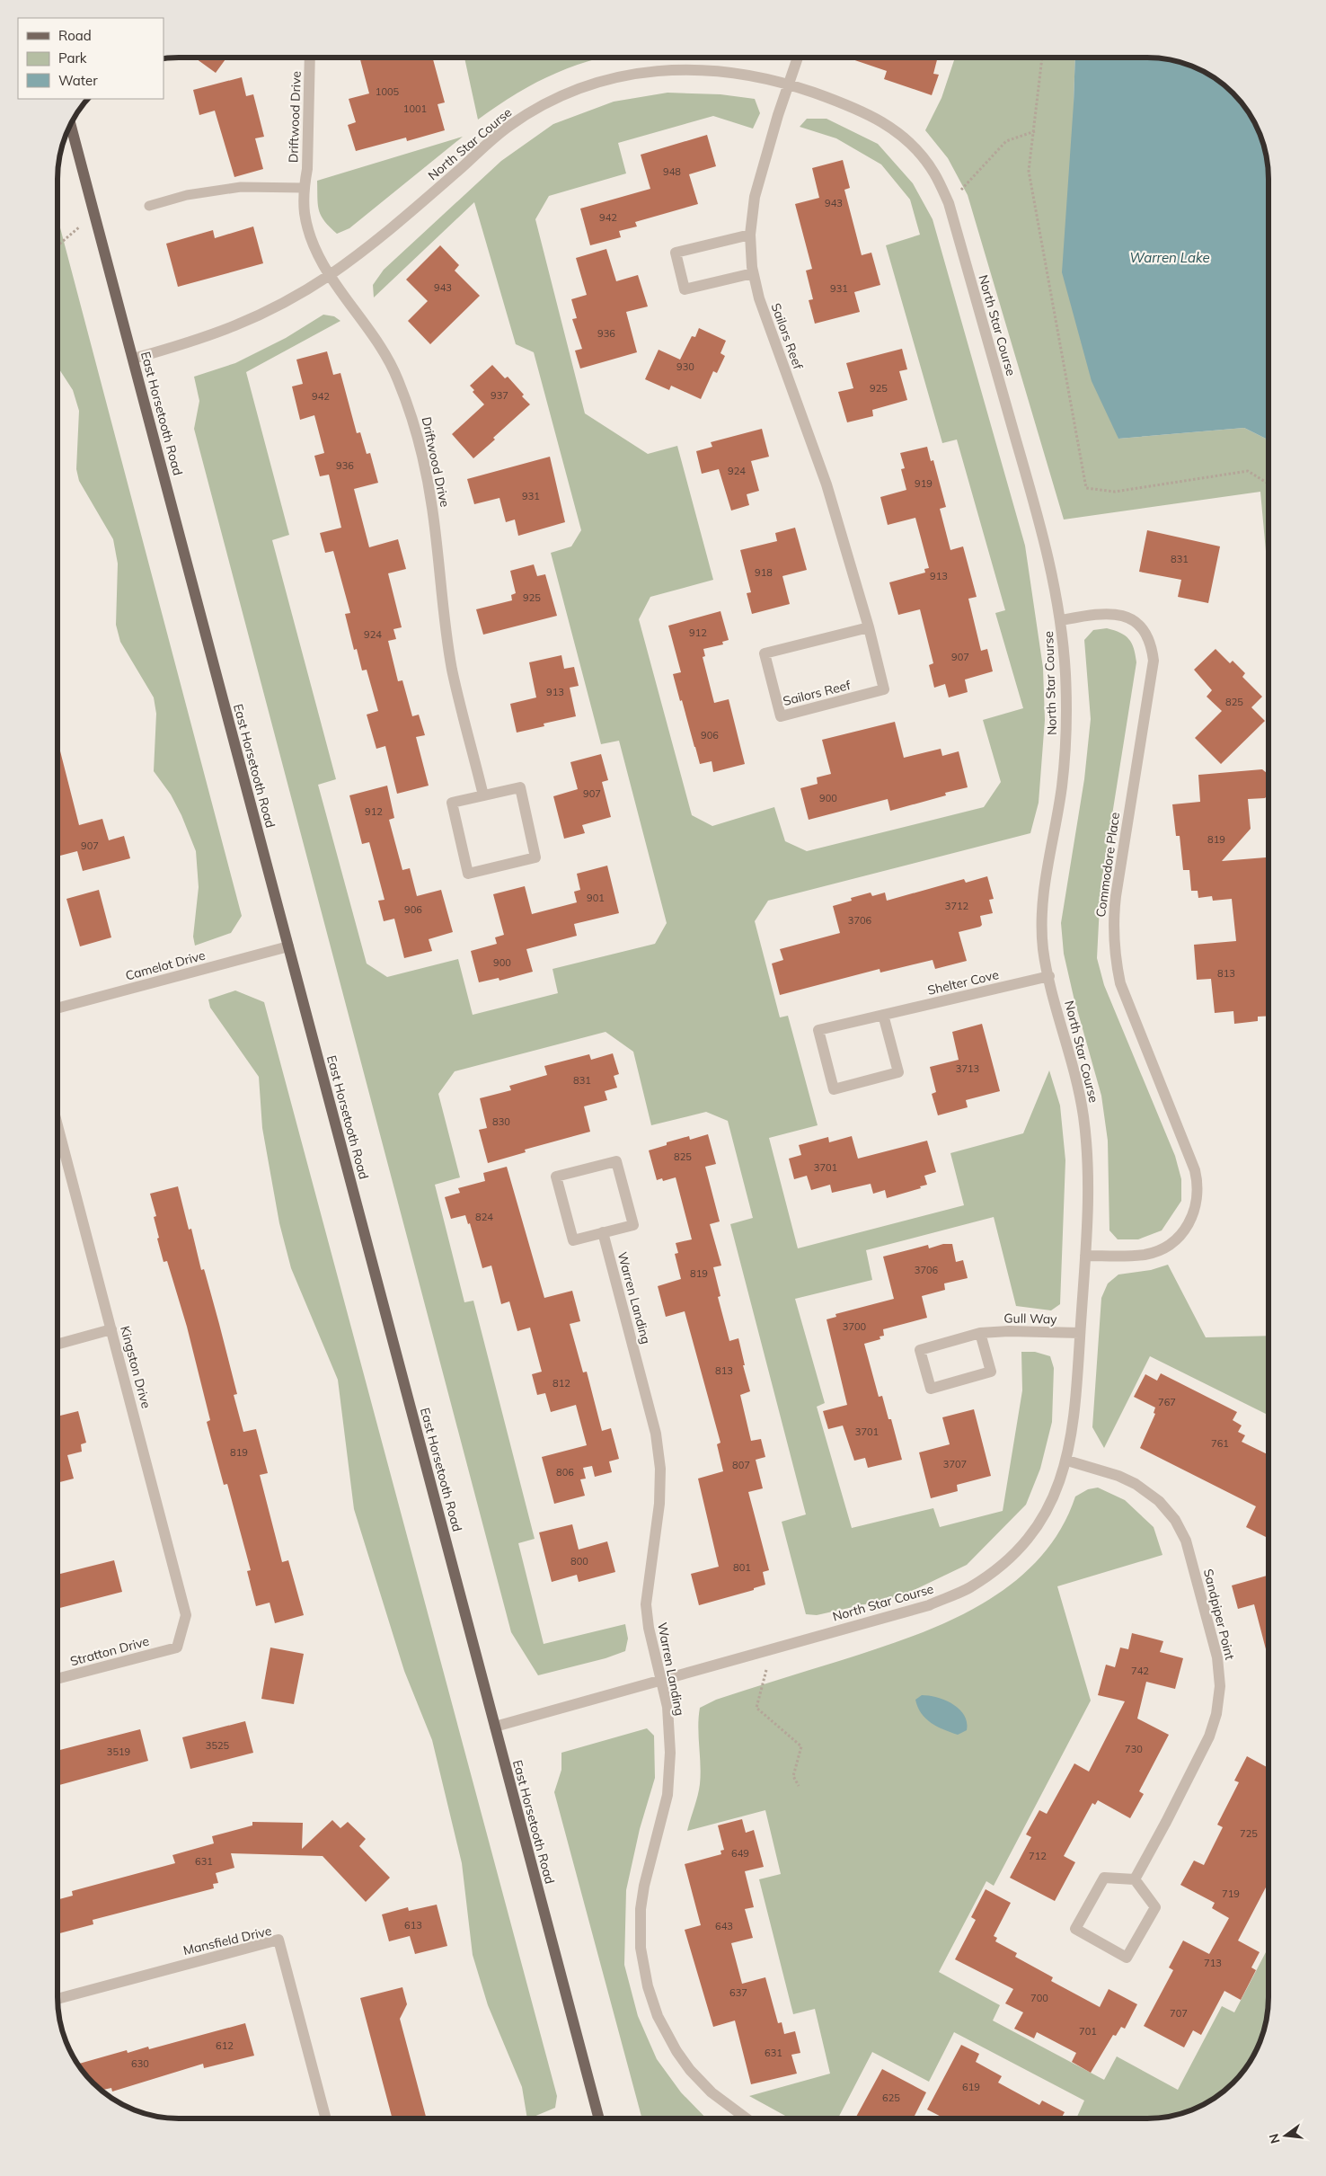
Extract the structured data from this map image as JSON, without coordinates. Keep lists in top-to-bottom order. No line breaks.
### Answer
{"streets":{"main road":["East Horsetooth Road"],"street":["Driftwood Drive","North Star Course","Sailors Reef","Commodore Place","Camelot Drive","Shelter Cove","Warren Landing","Gull Way","Kingston Drive","Sandpiper Point","Stratton Drive","Mansfield Drive"]},"crossings":[["Driftwood Drive","North Star Course"],["North Star Course","Sailors Reef"],["North Star Course","East Horsetooth Road"],["North Star Course","Commodore Place"],["North Star Course","Shelter Cove"],["North Star Course","Warren Landing"],["North Star Course","Gull Way"],["North Star Course","Sandpiper Point"],["East Horsetooth Road","Camelot Drive"],["Kingston Drive","Stratton Drive"]],"water":["Warren Lake"],"house_numbers":["1005","1001","948","943","942","943","931","936","930","925","937","942","936","924","919","931","831","918","913","925","912","924","907","913","825","906","907","900","912","819","907","901","3712","906","3706","900","813","3713","831","830","825","3701","824","3706","819","3700","813","812","767","3701","761","819","3707","807","806","800","801","742","3525","730","3519","725","649","712","631","719","613","643","713","637","700","707","701","612","631","630","619","625"],"legend":["Road","Park","Water"],"north":"left"}
